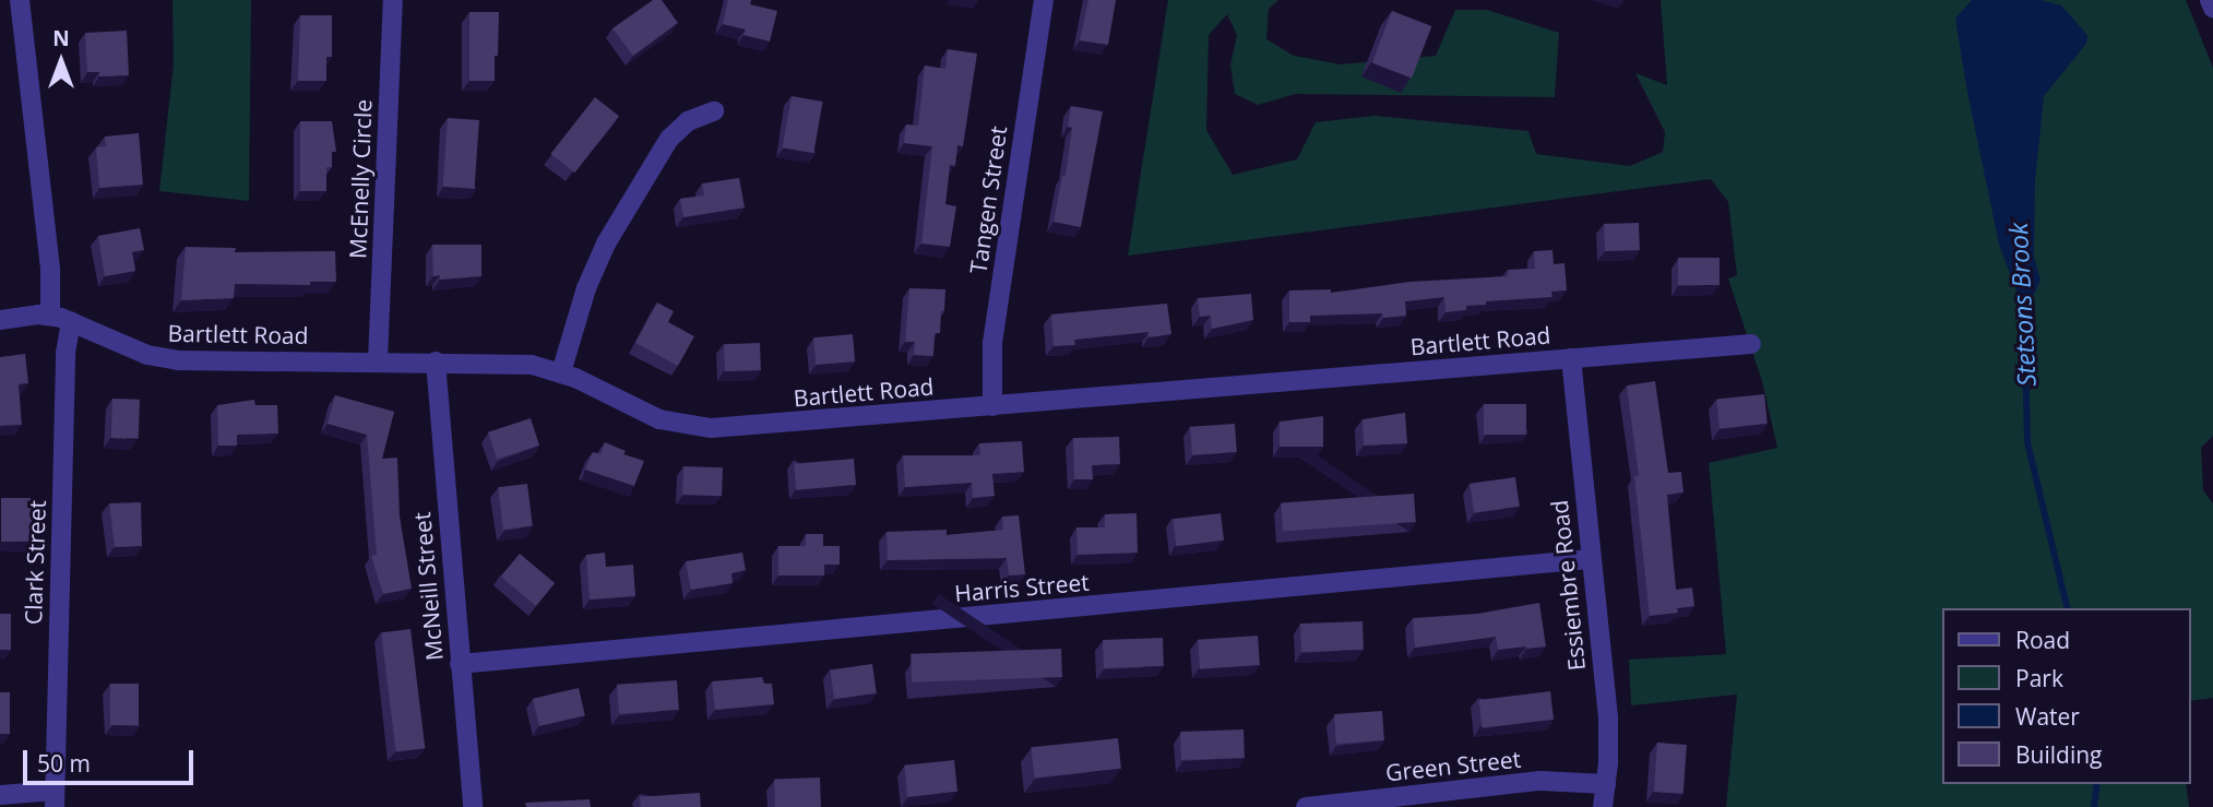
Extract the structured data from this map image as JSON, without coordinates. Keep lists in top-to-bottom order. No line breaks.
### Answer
{"streets":{"street":["McEnelly Circle","Tangen Street","Bartlett Road","Clark Street","Essiembre Road","McNeill Street","Harris Street","Green Street"]},"crossings":[["McEnelly Circle","Bartlett Road"],["Tangen Street","Bartlett Road"],["Bartlett Road","Clark Street"],["Bartlett Road","Essiembre Road"],["Bartlett Road","McNeill Street"],["Essiembre Road","Harris Street"],["Essiembre Road","Green Street"],["McNeill Street","Harris Street"]],"water":["Stetsons Brook"],"legend":["Road","Park","Water","Building"],"scale_bar":"50 m","north":"top"}
